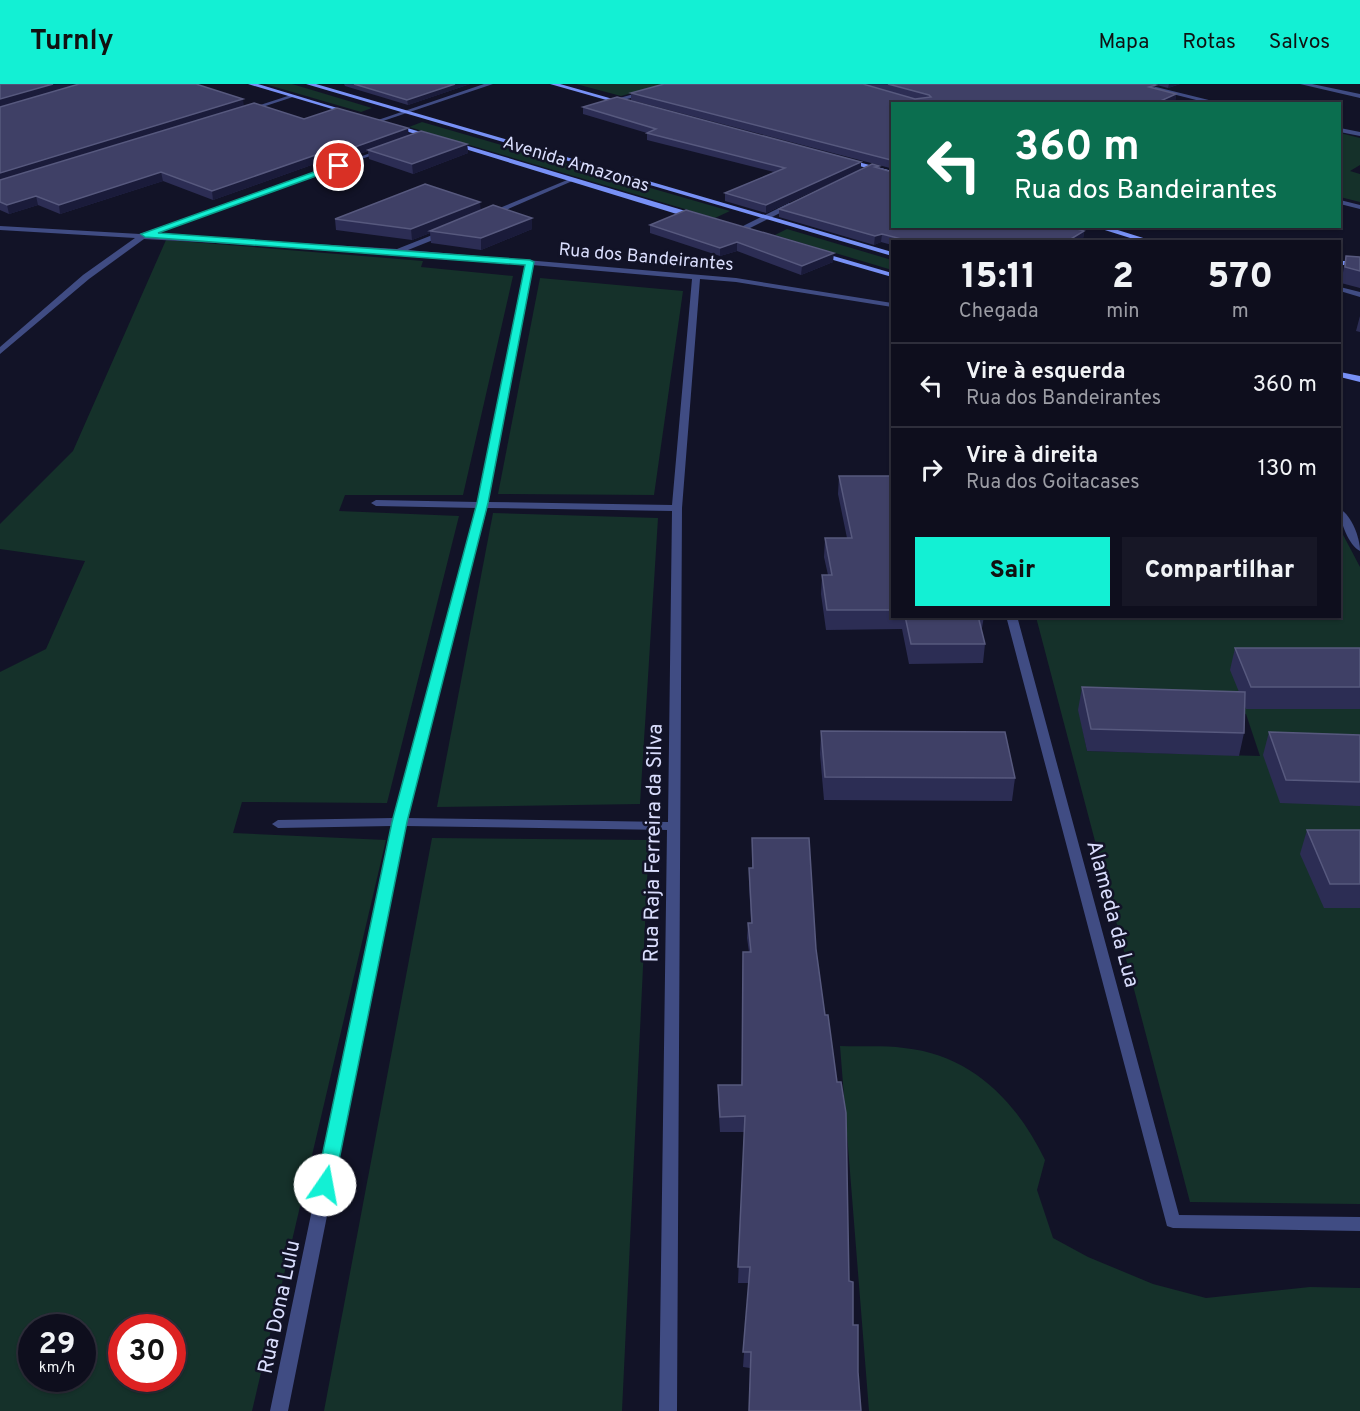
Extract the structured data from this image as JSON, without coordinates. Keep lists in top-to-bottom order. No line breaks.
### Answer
{"streets":{"main road":["Avenida Amazonas"],"street":["Rua dos Bandeirantes","Rua Raja Ferreira da Silva","Alameda da Lua","Rua Dona Lulu"]},"crossings":[["Rua dos Bandeirantes","Rua Raja Ferreira da Silva"],["Rua dos Bandeirantes","Rua Dona Lulu"]],"page":{"header":"Turnly","nav":["Mapa","Rotas","Salvos"],"turn":["360 m","Rua dos Bandeirantes"],"eta":["15:11","Chegada","2","min","570","m"],"list":[{"name":"Vire à esquerda","note":"Rua dos Bandeirantes","value":"360 m"},{"name":"Vire à direita","note":"Rua dos Goitacases","value":"130 m"}],"buttons":["Sair","Compartilhar"],"speed":"29 km/h","limit":"30"}}
